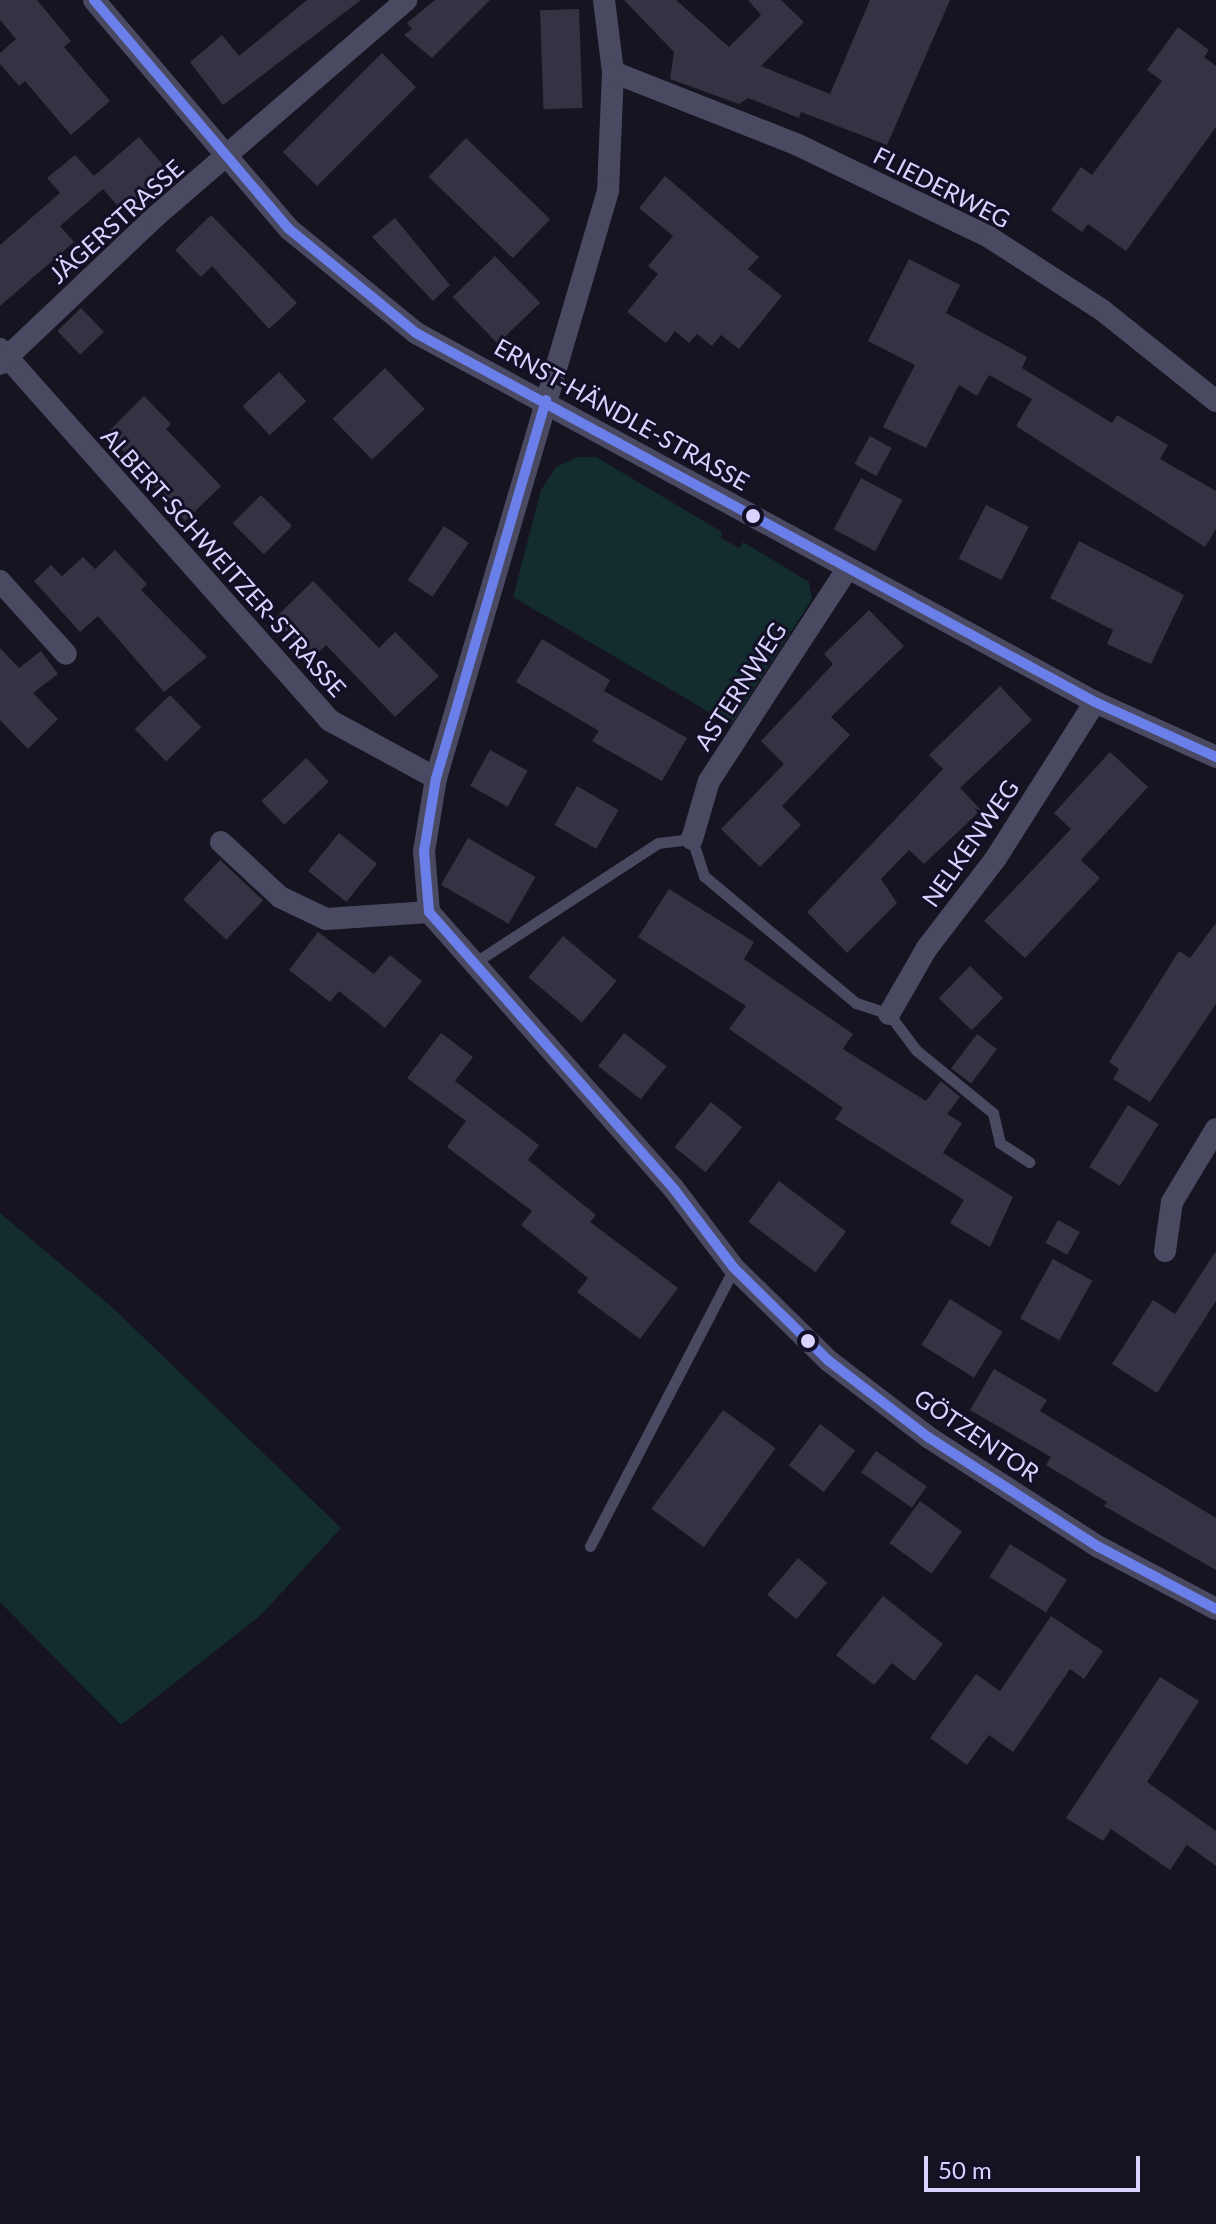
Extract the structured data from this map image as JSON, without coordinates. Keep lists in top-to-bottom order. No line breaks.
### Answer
{"streets":{"street":["FLIEDERWEG","JÄGERSTRASSE","ERNST-HÄNDLE-STRASSE","ALBERT-SCHWEITZER-STRASSE","ASTERNWEG","NELKENWEG","GÖTZENTOR"]},"crossings":[["JÄGERSTRASSE","ERNST-HÄNDLE-STRASSE"],["JÄGERSTRASSE","ALBERT-SCHWEITZER-STRASSE"],["ERNST-HÄNDLE-STRASSE","ASTERNWEG"],["ERNST-HÄNDLE-STRASSE","NELKENWEG"]],"scale_bar":"50 m"}
